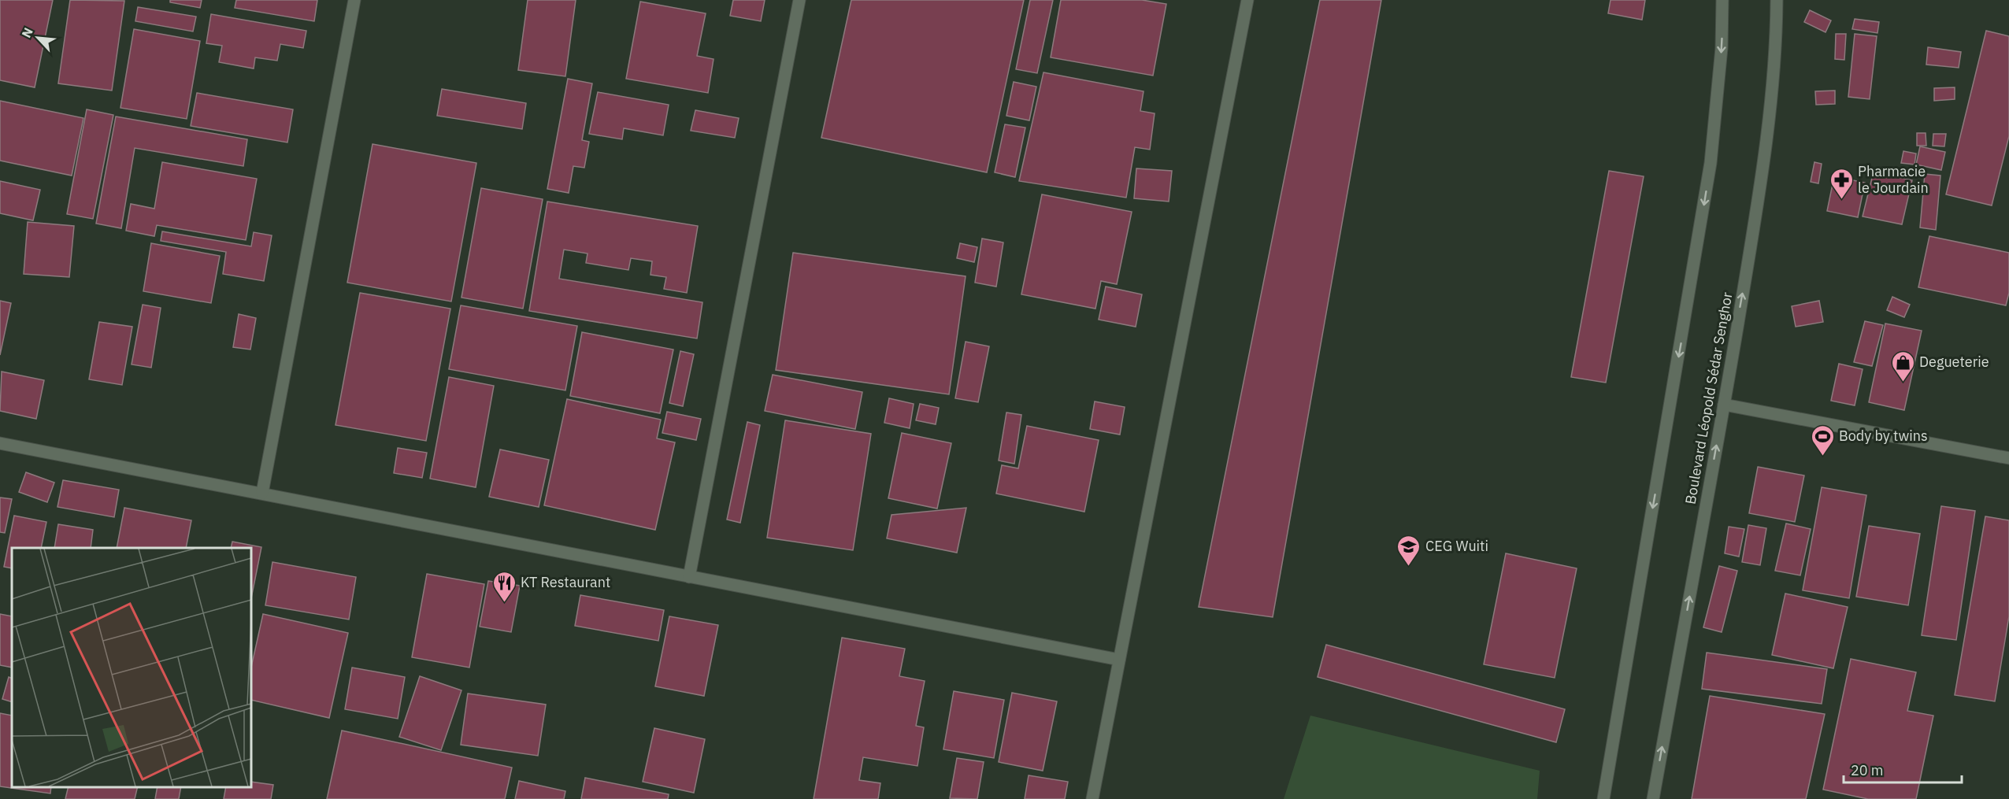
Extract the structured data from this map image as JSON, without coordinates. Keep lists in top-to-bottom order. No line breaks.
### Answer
{"streets":{"street":["Boulevard Léopold Sédar Senghor"]},"places":{"pharmacy":["Pharmacie le Jourdain"],"shop":["Degueterie"],"sports":["Body by twins"],"school or university":["CEG Wuiti"],"restaurant":["KT Restaurant"]},"scale_bar":"20 m","north":"top left"}
